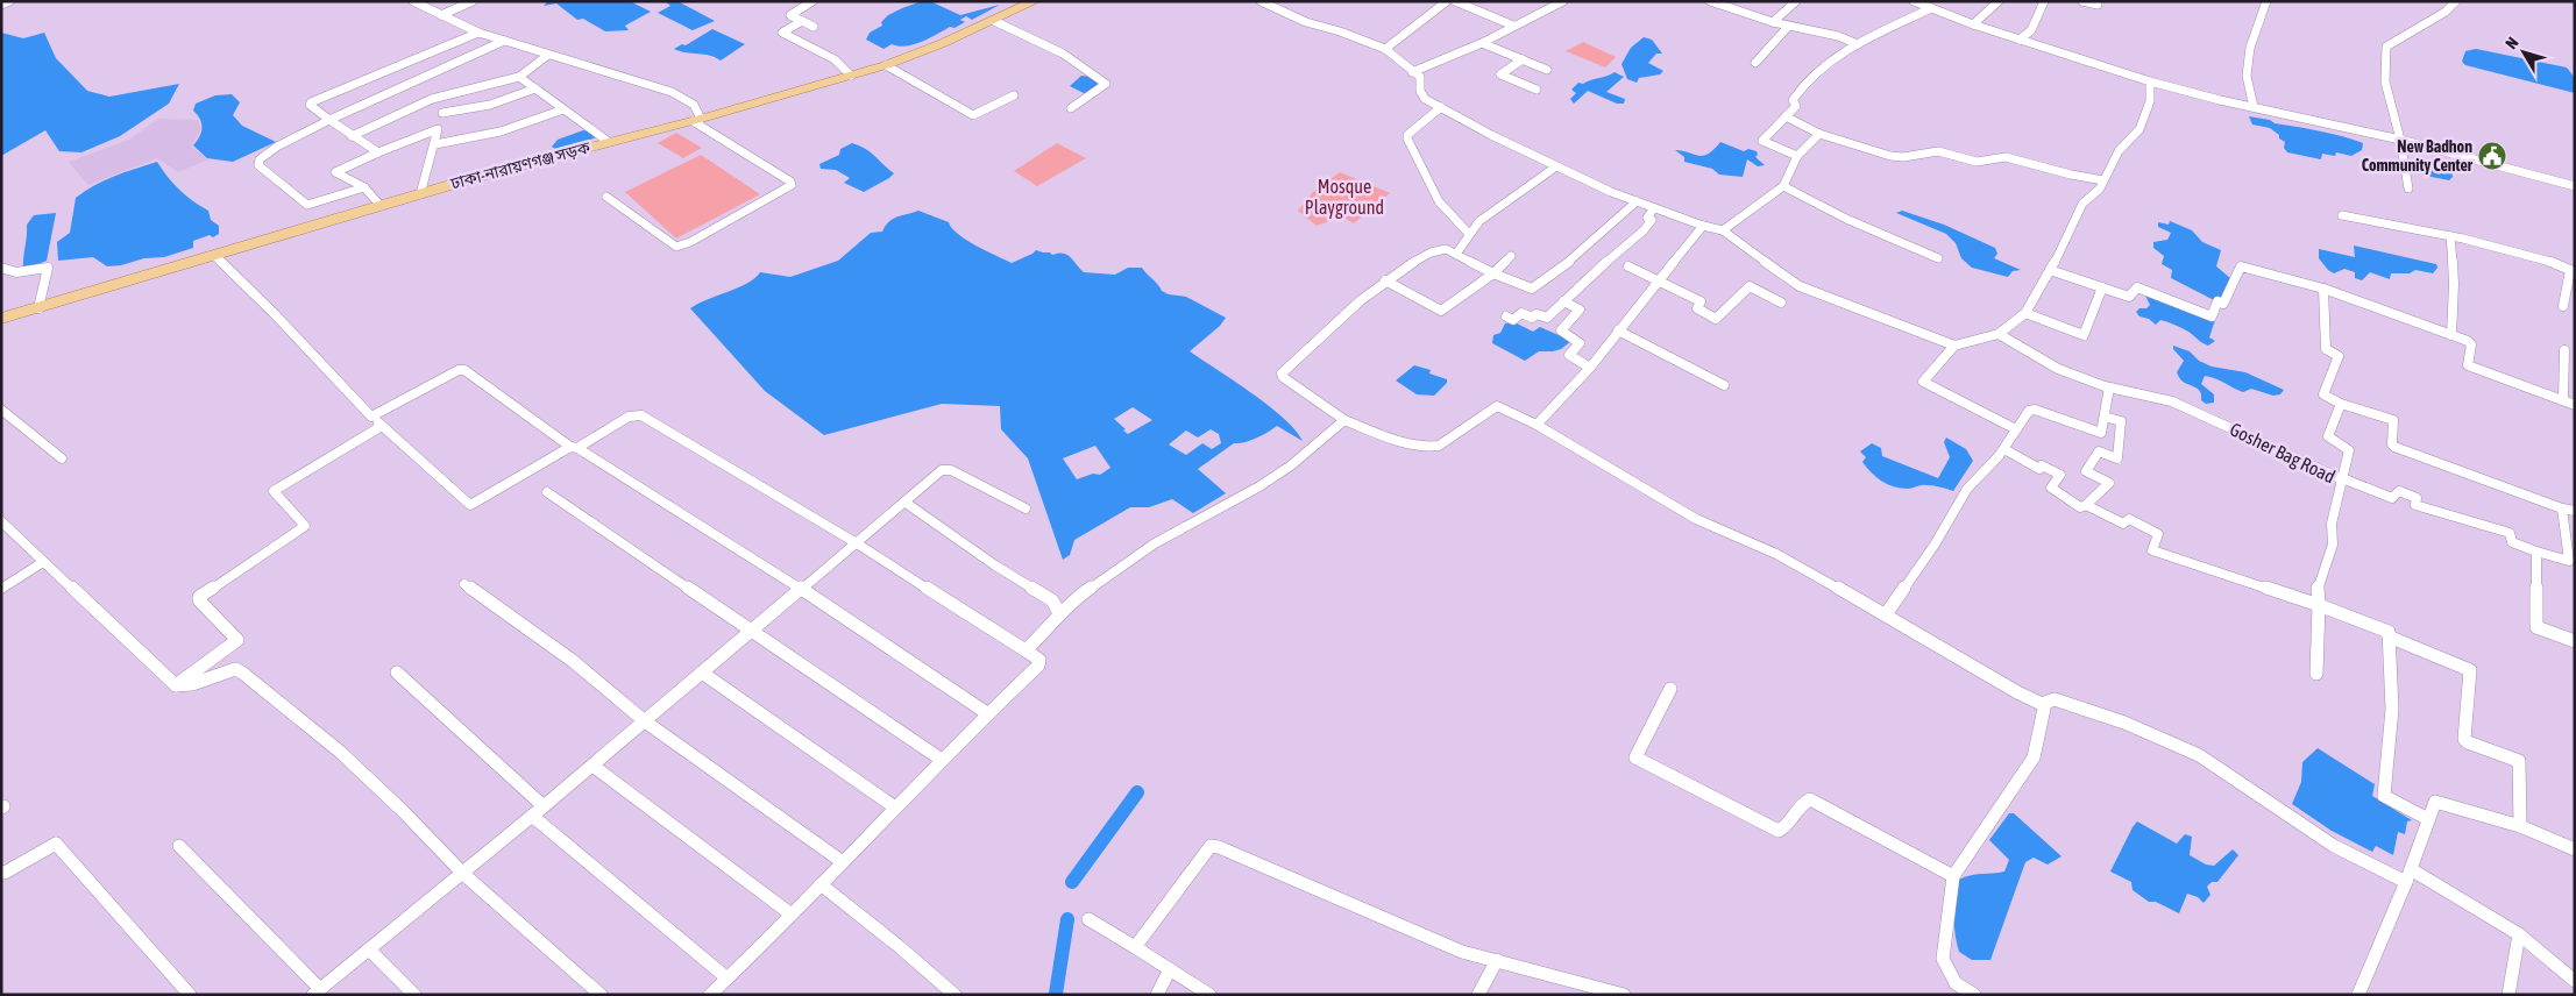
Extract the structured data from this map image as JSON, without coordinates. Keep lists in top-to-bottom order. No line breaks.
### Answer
{"streets":{"highway":["ঢাকা-নারায়ণগঞ্জ সড়ক"],"street":["Gosher Bag Road"]},"parks":["Mosque Playground"],"places":{"public building":["New Badhon Community Center"]},"north":"top left"}
